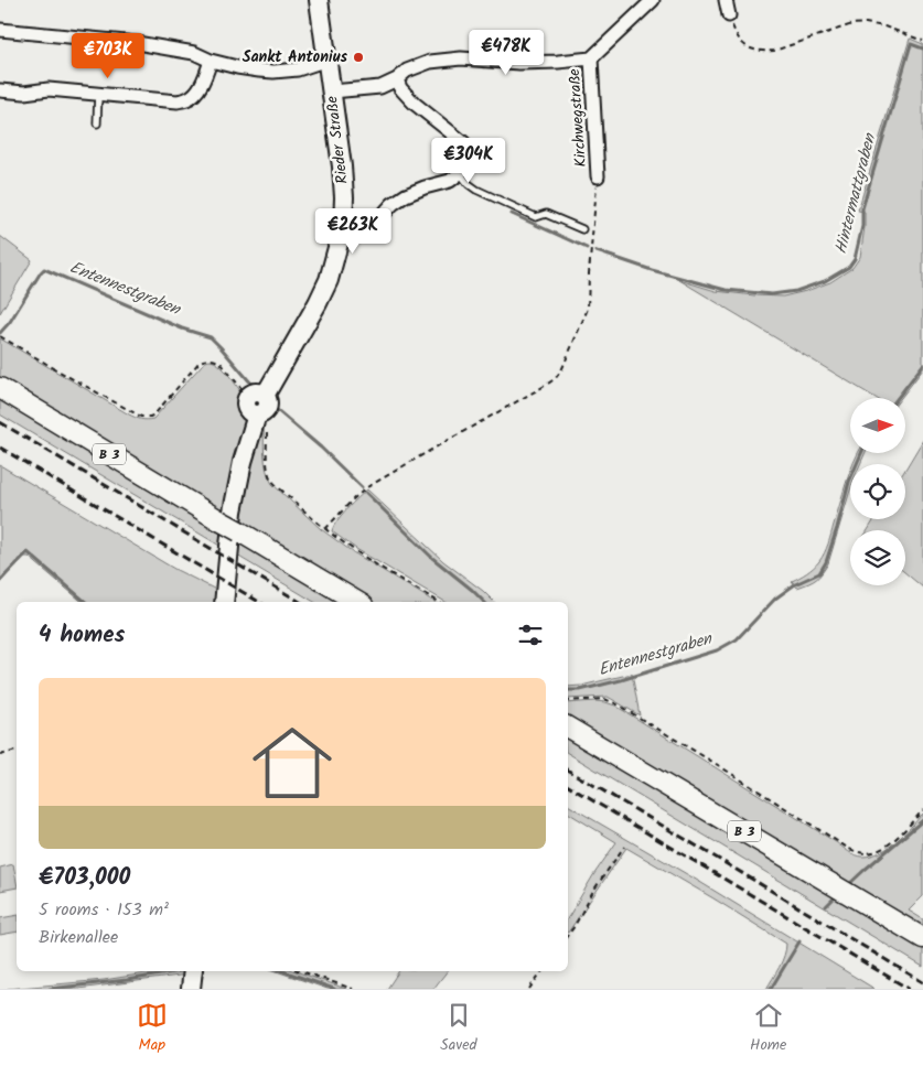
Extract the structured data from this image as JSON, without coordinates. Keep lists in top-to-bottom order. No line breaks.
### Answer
{"streets":{"main road":["B 3"],"street":["Kirchwegstraße","Rieder Straße"]},"crossings":[["Kirchwegstraße","Rieder Straße"]],"water":["Hintermattgraben","Entennestgraben"],"places":["Sankt Antonius"],"north":"right","page":{"price":["€478K","€703K","€304K","€263K"],"heading":"4 homes","list":[{"name":"€703,000","note":"5 rooms · 153 m² · Birkenallee"}],"tabs":["Map","Saved","Home"]}}
